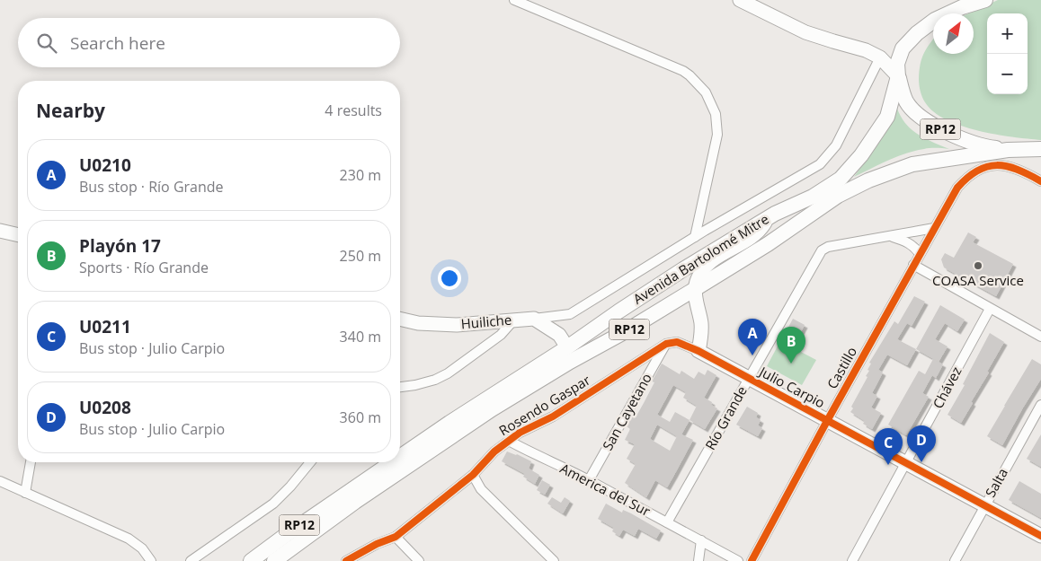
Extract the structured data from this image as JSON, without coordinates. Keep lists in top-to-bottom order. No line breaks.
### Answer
{"streets":{"main road":["RP12","Avenida Bartolomé Mitre"],"street":["Huiliche","Castillo","Julio Carpio","Chávez","Rosendo Gaspar","San Cayetano","Río Grande","Salta","America del Sur"]},"crossings":[["RP12","Avenida Bartolomé Mitre"],["Castillo","Julio Carpio"],["Castillo","Río Grande"],["Julio Carpio","Chávez"],["Julio Carpio","Río Grande"],["Julio Carpio","Salta"],["Rosendo Gaspar","San Cayetano"],["Rosendo Gaspar","America del Sur"],["San Cayetano","America del Sur"],["Río Grande","America del Sur"]],"places":["COASA Service"],"north":"top right","page":{"map_buttons":["+","−"],"search":"Search here","heading":["Nearby","4 results"],"list":[{"mark":"A","name":"U0210","note":"Bus stop · Río Grande","value":"230 m"},{"mark":"B","name":"Playón 17","note":"Sports · Río Grande","value":"250 m"},{"mark":"C","name":"U0211","note":"Bus stop · Julio Carpio","value":"340 m"},{"mark":"D","name":"U0208","note":"Bus stop · Julio Carpio","value":"360 m"}],"pins":["A","B","D","C"]}}
